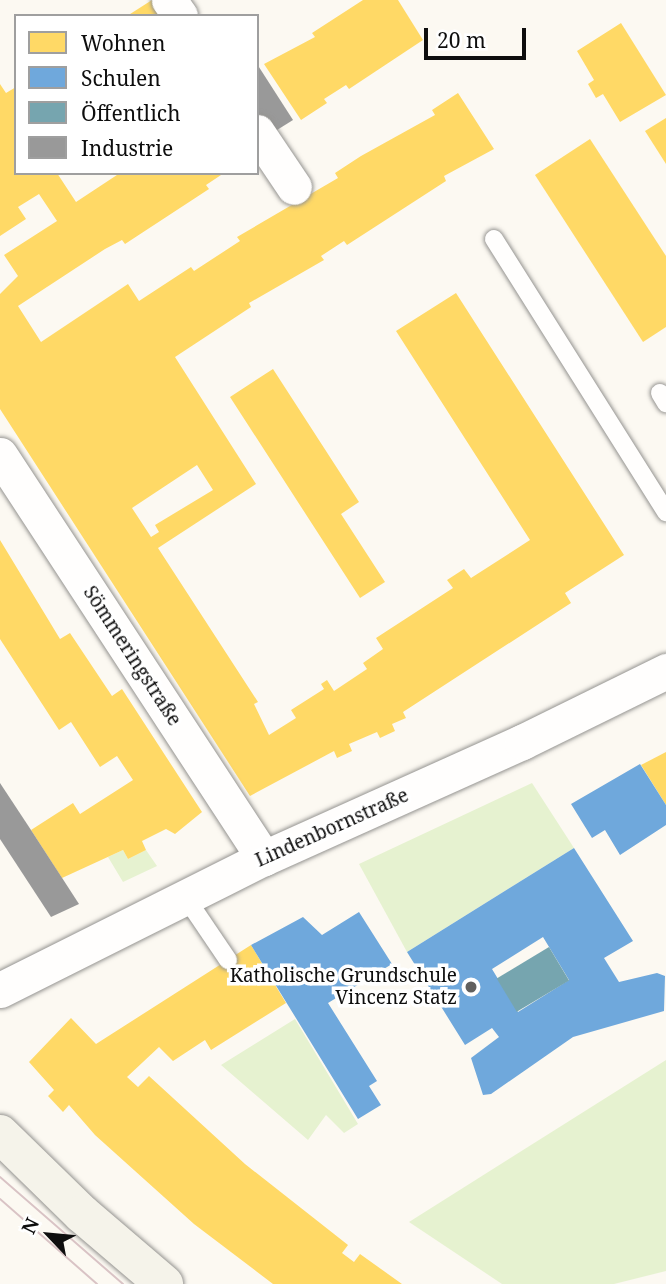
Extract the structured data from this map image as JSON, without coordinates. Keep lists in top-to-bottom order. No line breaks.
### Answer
{"streets":{"street":["Sömmeringstraße","Lindenbornstraße"]},"crossings":[["Sömmeringstraße","Lindenbornstraße"]],"places":["Katholische Grundschule Vincenz Statz"],"legend":["Wohnen","Schulen","Öffentlich","Industrie"],"scale_bar":"20 m","north":"top left"}
